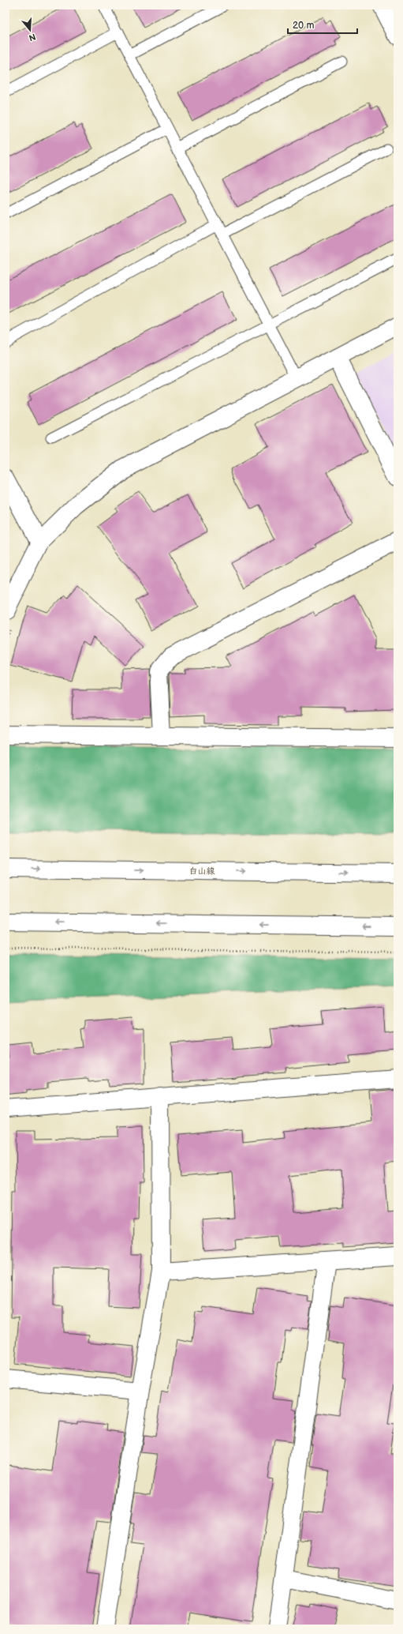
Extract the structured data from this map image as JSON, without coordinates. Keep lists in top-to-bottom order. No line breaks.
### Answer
{"streets":{"street":["白山線"]},"scale_bar":"20 m","north":"bottom"}
